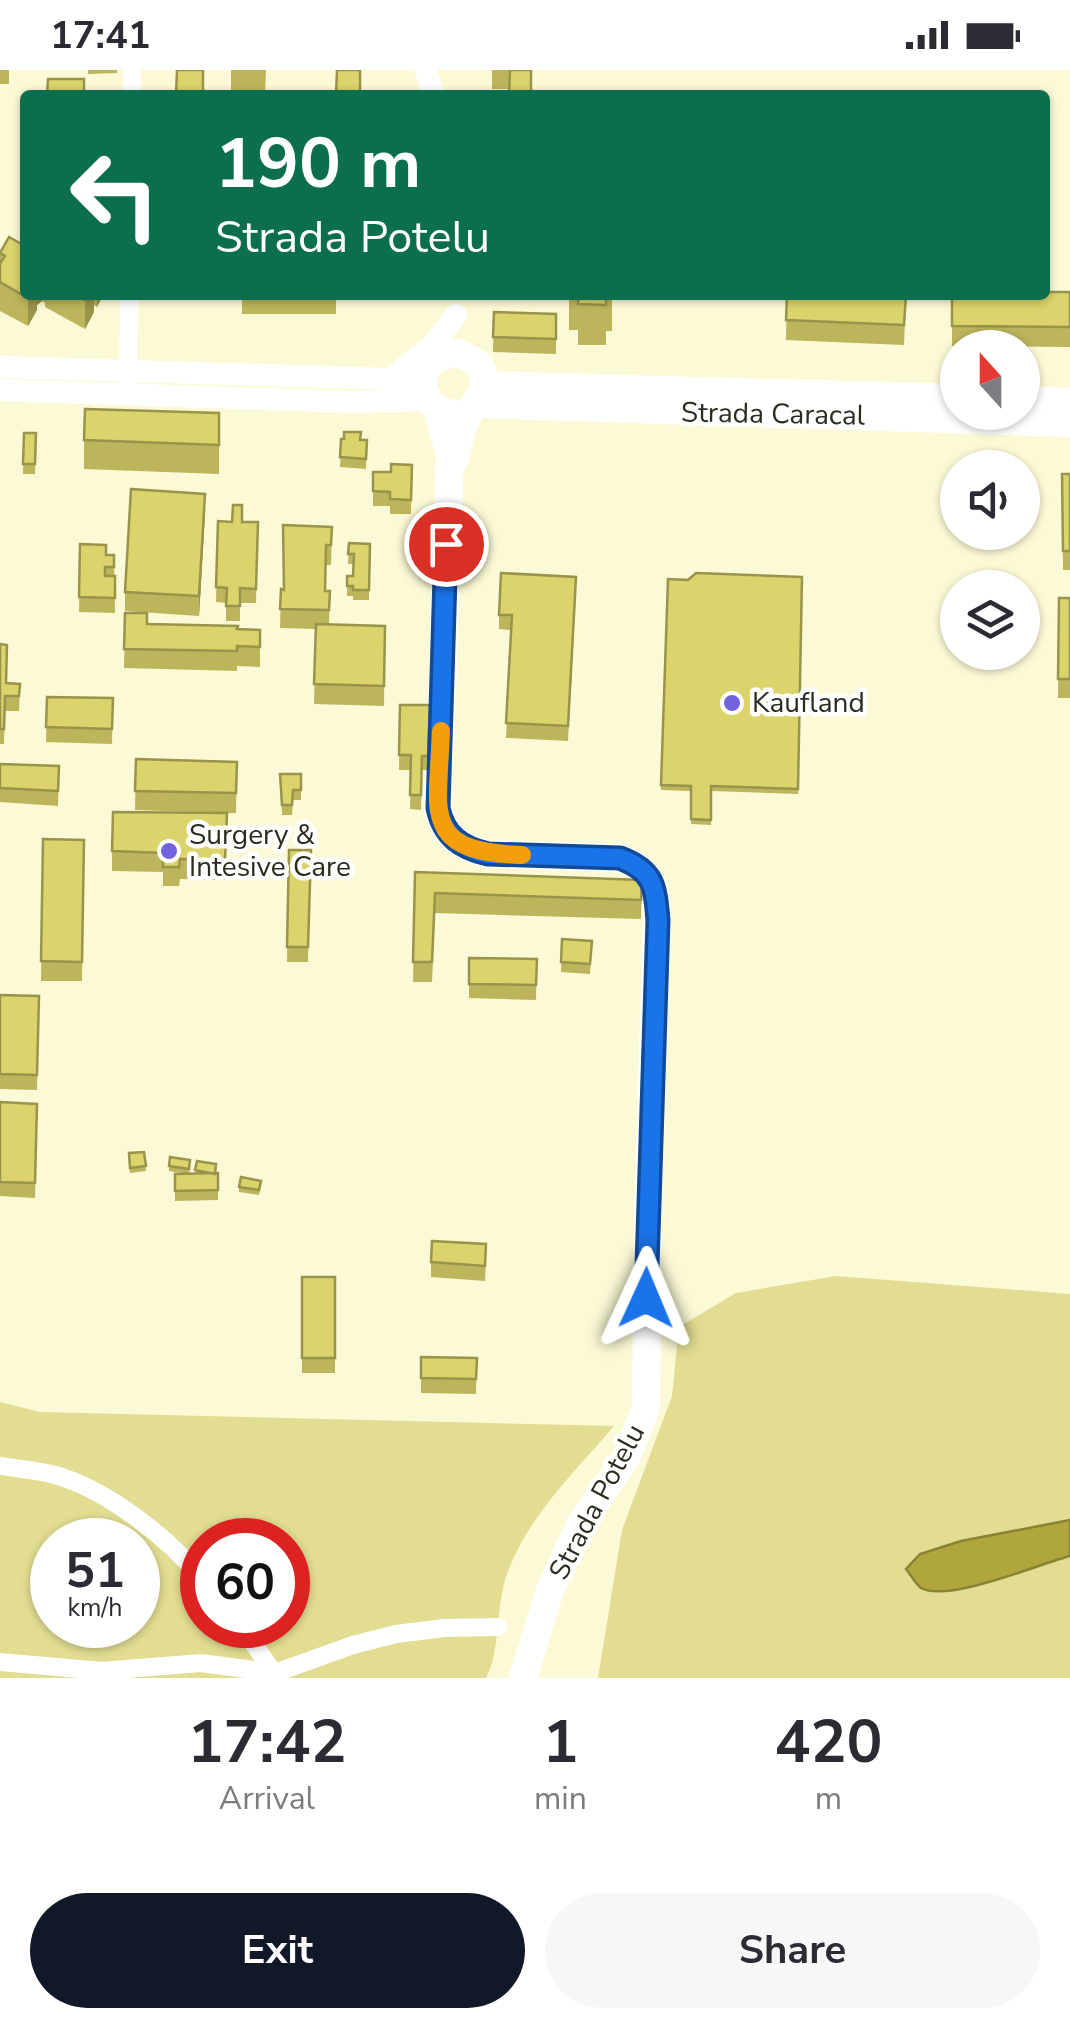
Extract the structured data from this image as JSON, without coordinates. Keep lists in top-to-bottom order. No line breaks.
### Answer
{"streets":{"main road":["Strada Caracal","Strada Potelu"]},"crossings":[["Strada Caracal","Strada Potelu"]],"places":["Kaufland","Surgery & Intesive Care"],"north":"top","page":{"status":"17:41","turn":["190 m","Strada Potelu"],"speed":"51 km/h","limit":"60","eta":["17:42","Arrival","1","min","420","m"],"buttons":["Exit","Share"]}}
